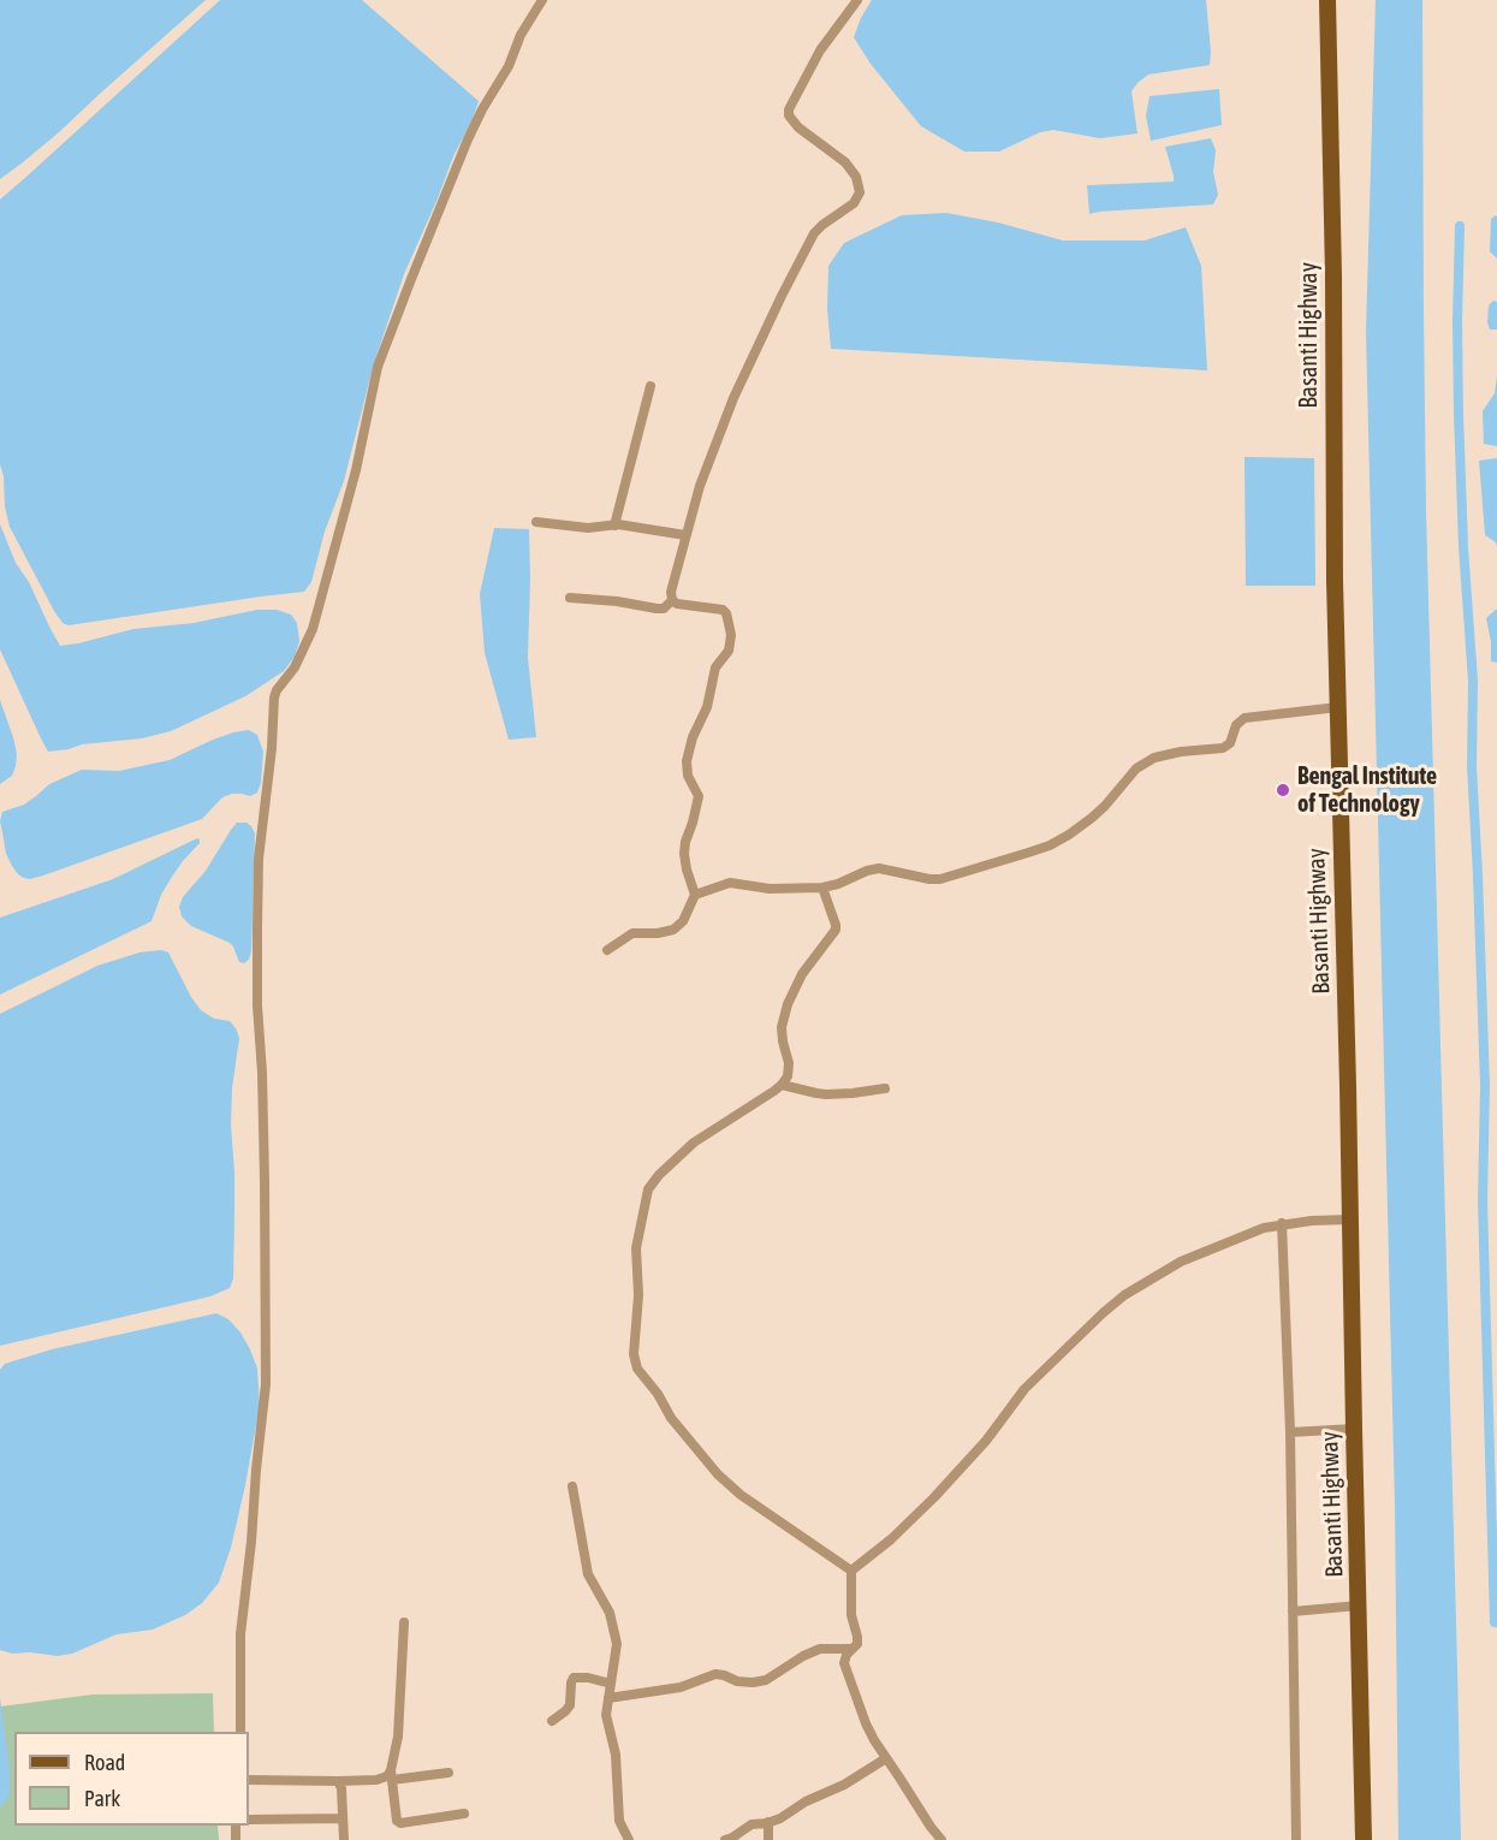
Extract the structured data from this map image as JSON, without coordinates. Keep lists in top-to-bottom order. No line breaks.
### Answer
{"streets":{"main road":["Basanti Highway"]},"places":["Bengal Institute of Technology"],"legend":["Road","Park"]}
